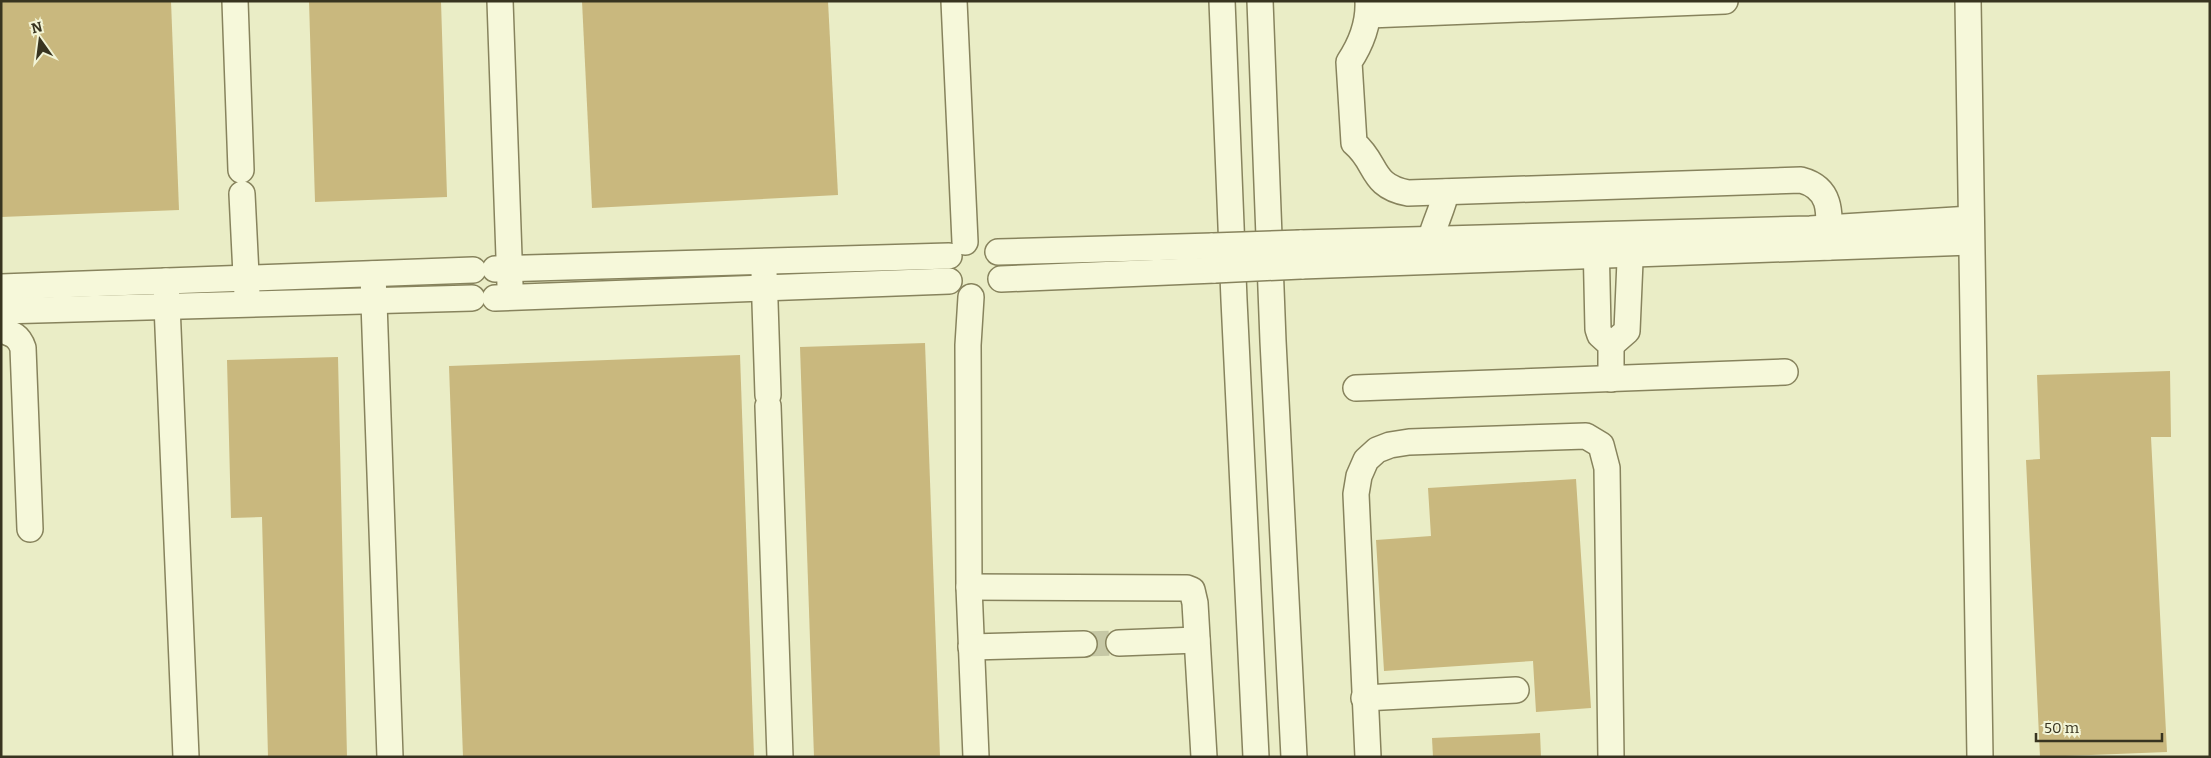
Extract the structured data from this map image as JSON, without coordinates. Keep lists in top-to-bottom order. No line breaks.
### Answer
{"scale_bar":"50 m","north":"top"}
